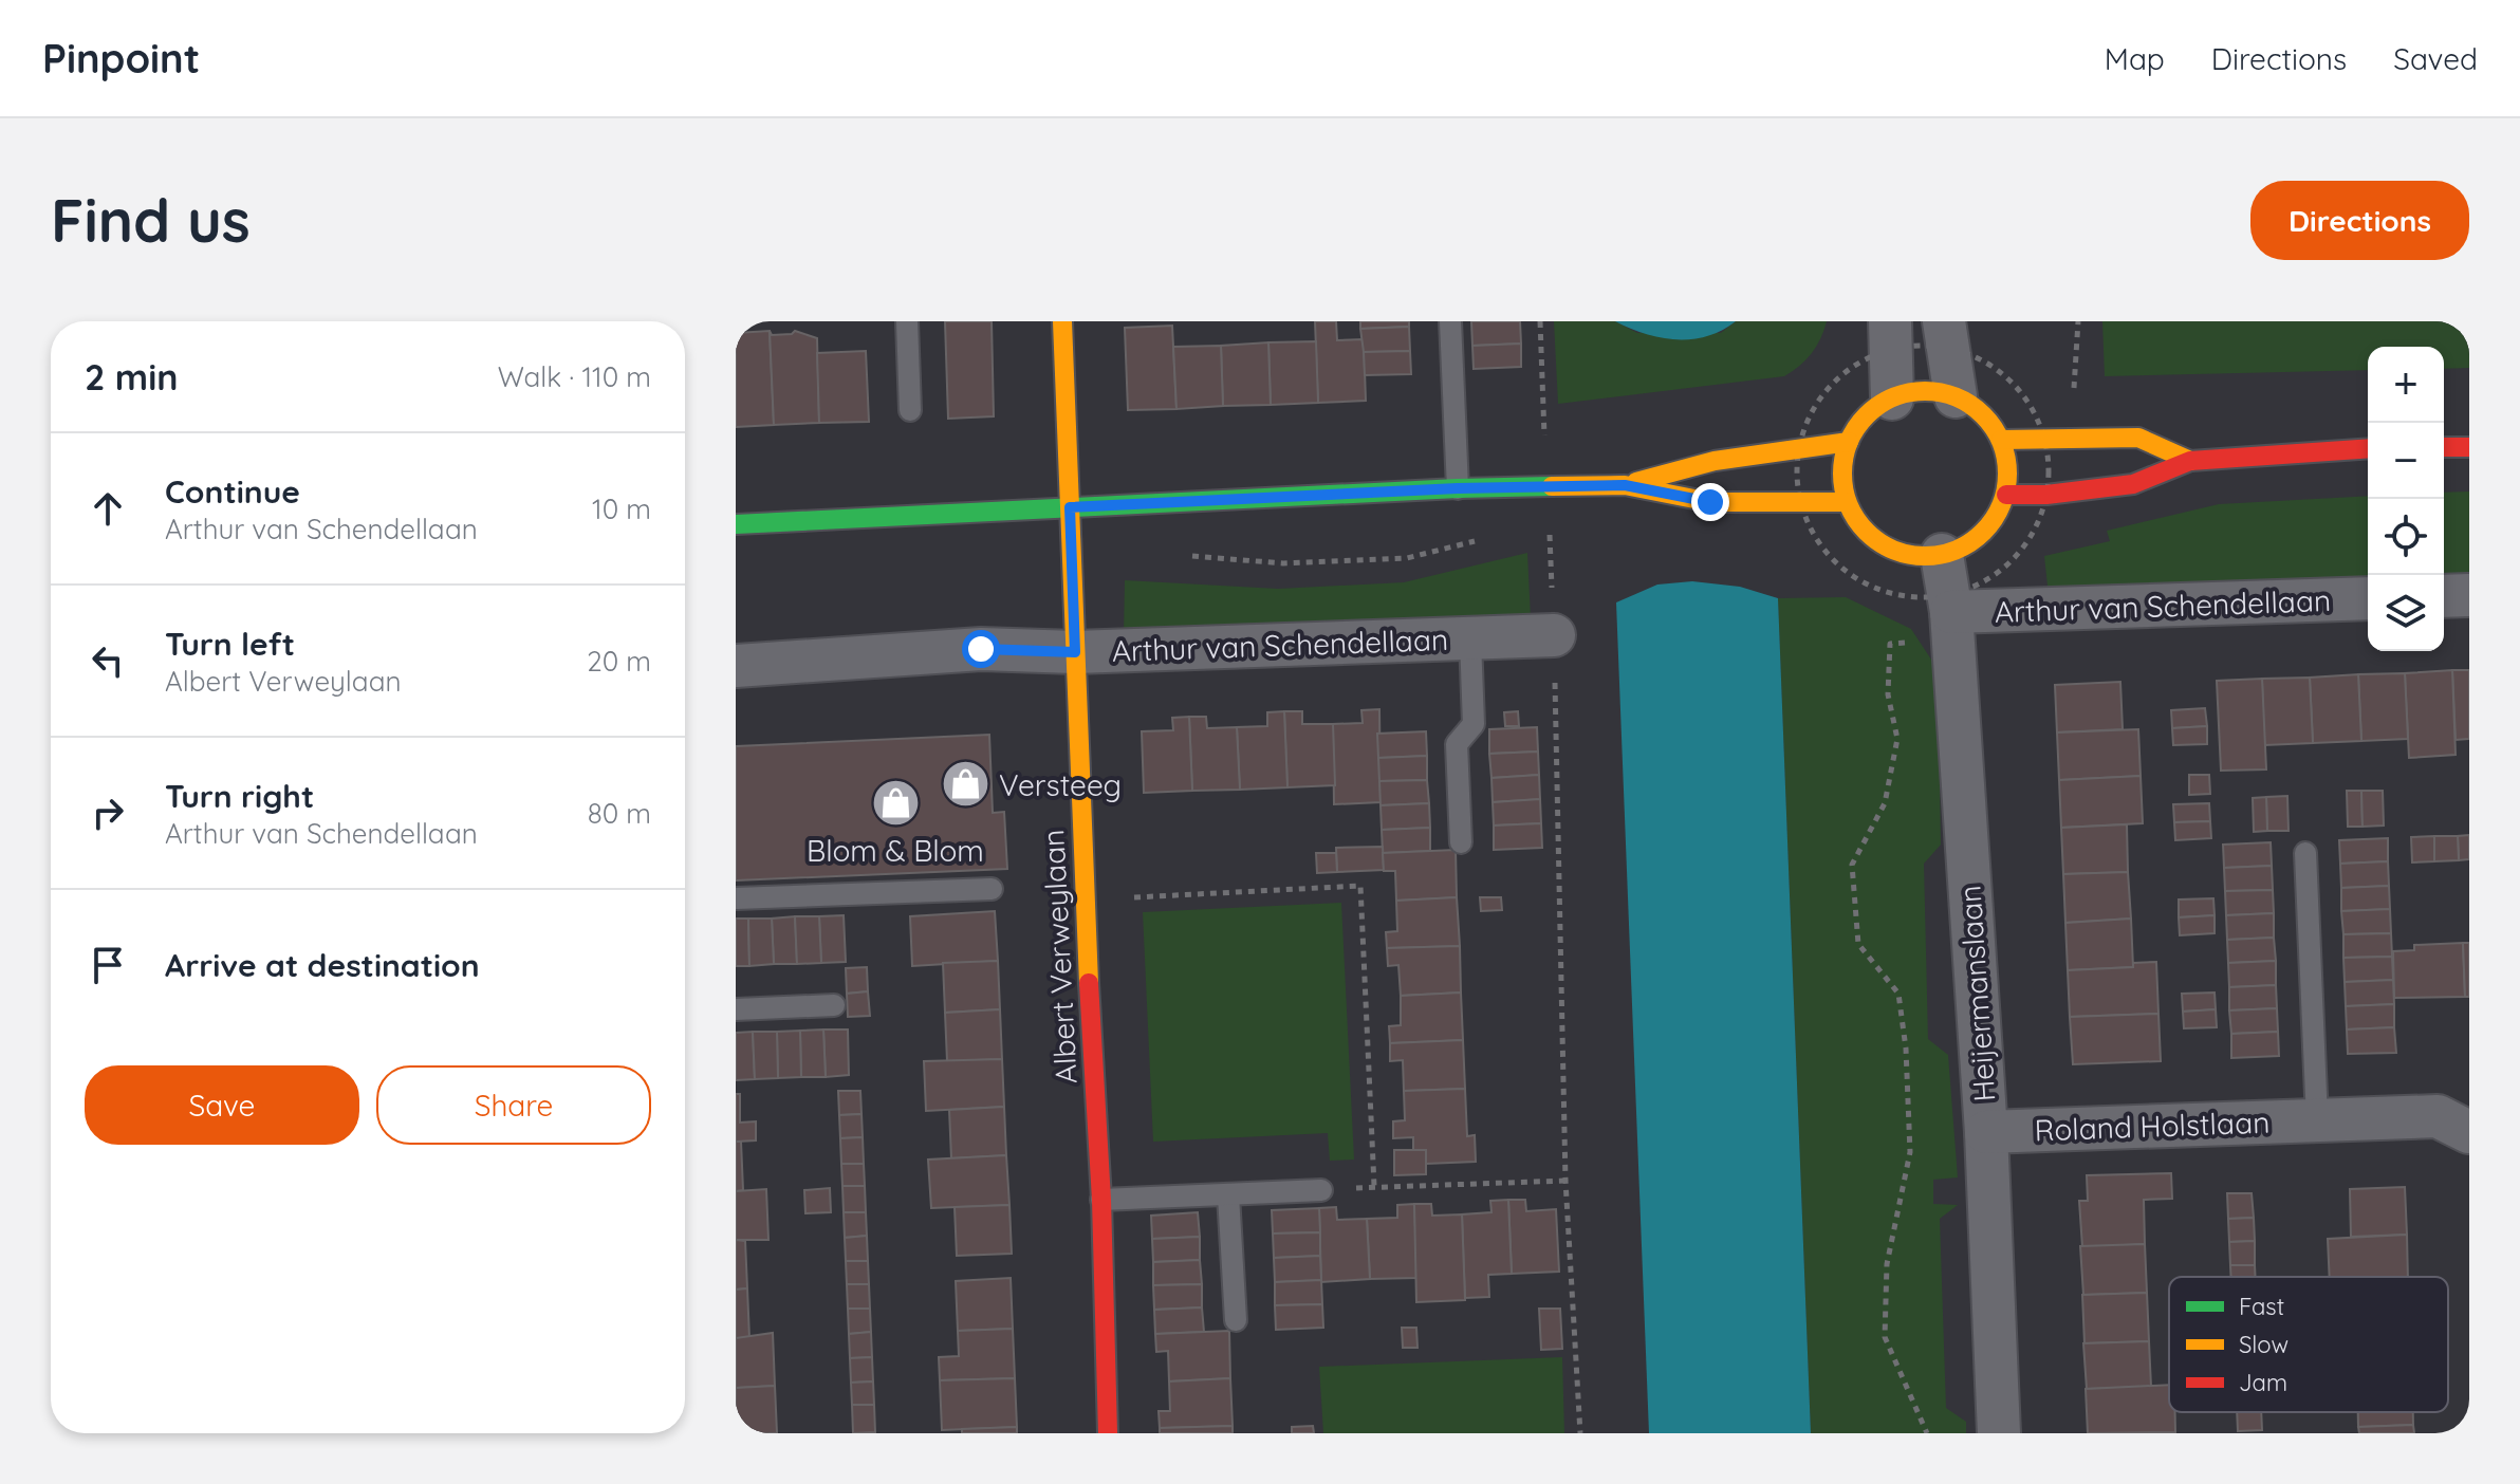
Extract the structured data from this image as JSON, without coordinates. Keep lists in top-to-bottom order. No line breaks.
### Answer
{"streets":{"street":["Arthur van Schendellaan","Albert Verweylaan","Heijermanslaan","Roland Holstlaan"]},"crossings":[["Arthur van Schendellaan","Albert Verweylaan"],["Arthur van Schendellaan","Heijermanslaan"],["Heijermanslaan","Roland Holstlaan"]],"places":{"shop":["Versteeg","Blom & Blom"]},"legend":["Fast","Slow","Jam"],"page":{"header":"Pinpoint","nav":["Map","Directions","Saved"],"buttons":["Directions",["Save","Share"]],"title":"Find us","heading":["2 min","Walk · 110 m"],"map_buttons":["+","−"],"list":[["Continue","Arthur van Schendellaan","10 m"],["Turn left","Albert Verweylaan","20 m"],["Turn right","Arthur van Schendellaan","80 m"],"Arrive at destination"]}}
